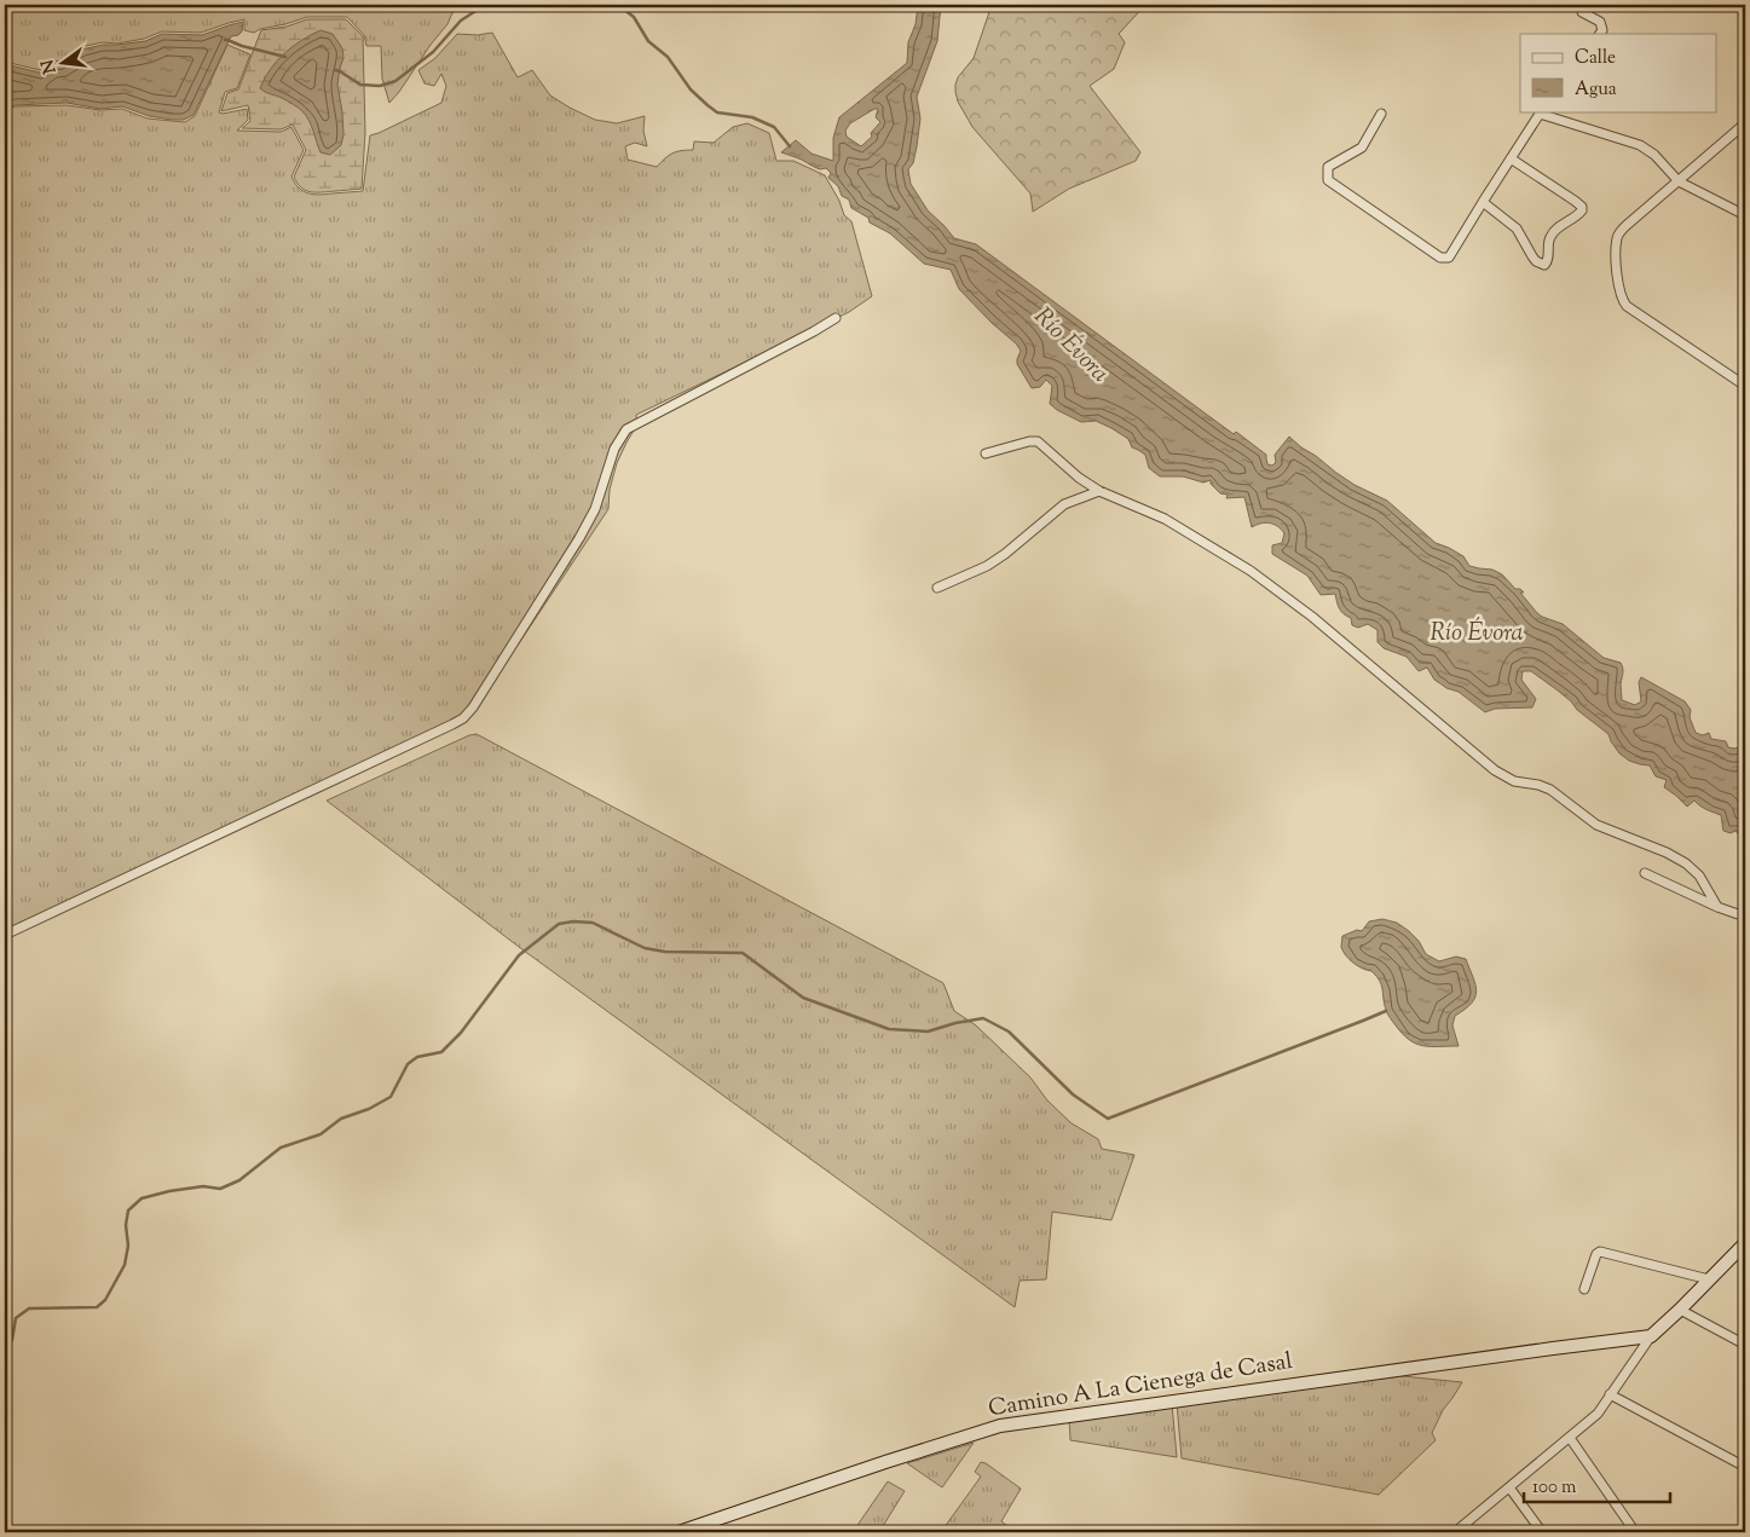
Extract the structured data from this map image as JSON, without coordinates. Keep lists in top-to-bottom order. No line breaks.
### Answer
{"streets":{"street":["Camino A La Cienega de Casal"]},"water":["Río Évora"],"legend":["Calle","Agua"],"scale_bar":"100 m","north":"left"}
